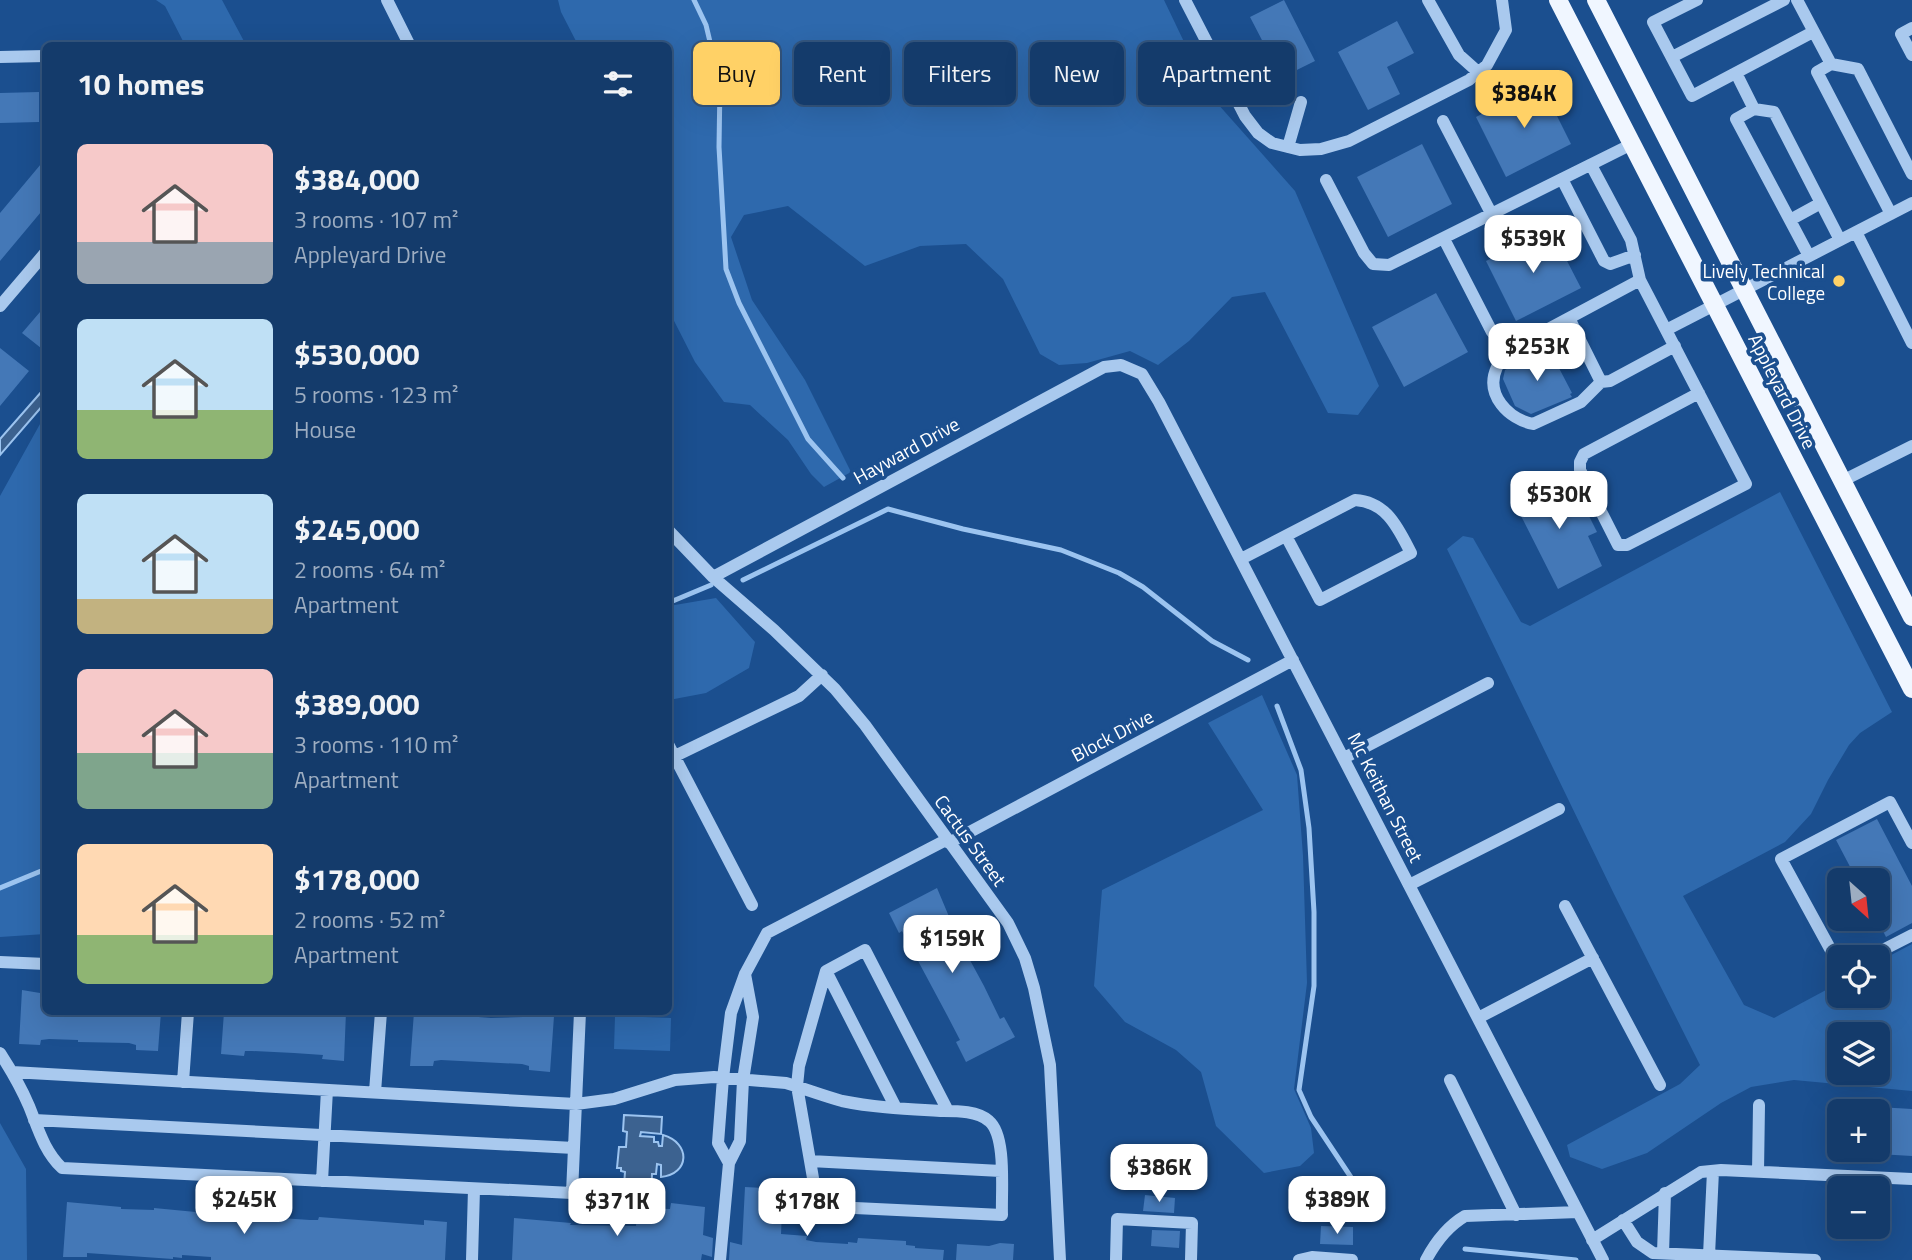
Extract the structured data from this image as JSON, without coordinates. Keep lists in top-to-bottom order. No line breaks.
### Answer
{"streets":{"main road":["Appleyard Drive"],"street":["Hayward Drive","Block Drive","Mc Keithan Street","Cactus Street"]},"crossings":[["Hayward Drive","Mc Keithan Street"],["Hayward Drive","Cactus Street"],["Block Drive","Mc Keithan Street"],["Block Drive","Cactus Street"]],"places":["Lively Technical College"],"north":"bottom right","page":{"chip":["Buy","Rent","Filters","New","Apartment"],"heading":"10 homes","price":["$384K","$539K","$253K","$530K","$159K","$386K","$245K","$389K","$371K","$178K"],"list":[{"name":"$384,000","note":"3 rooms · 107 m² · Appleyard Drive"},{"name":"$530,000","note":"5 rooms · 123 m² · House"},{"name":"$245,000","note":"2 rooms · 64 m² · Apartment"},{"name":"$389,000","note":"3 rooms · 110 m² · Apartment"},{"name":"$178,000","note":"2 rooms · 52 m² · Apartment"}],"map_buttons":["+","−"]}}
